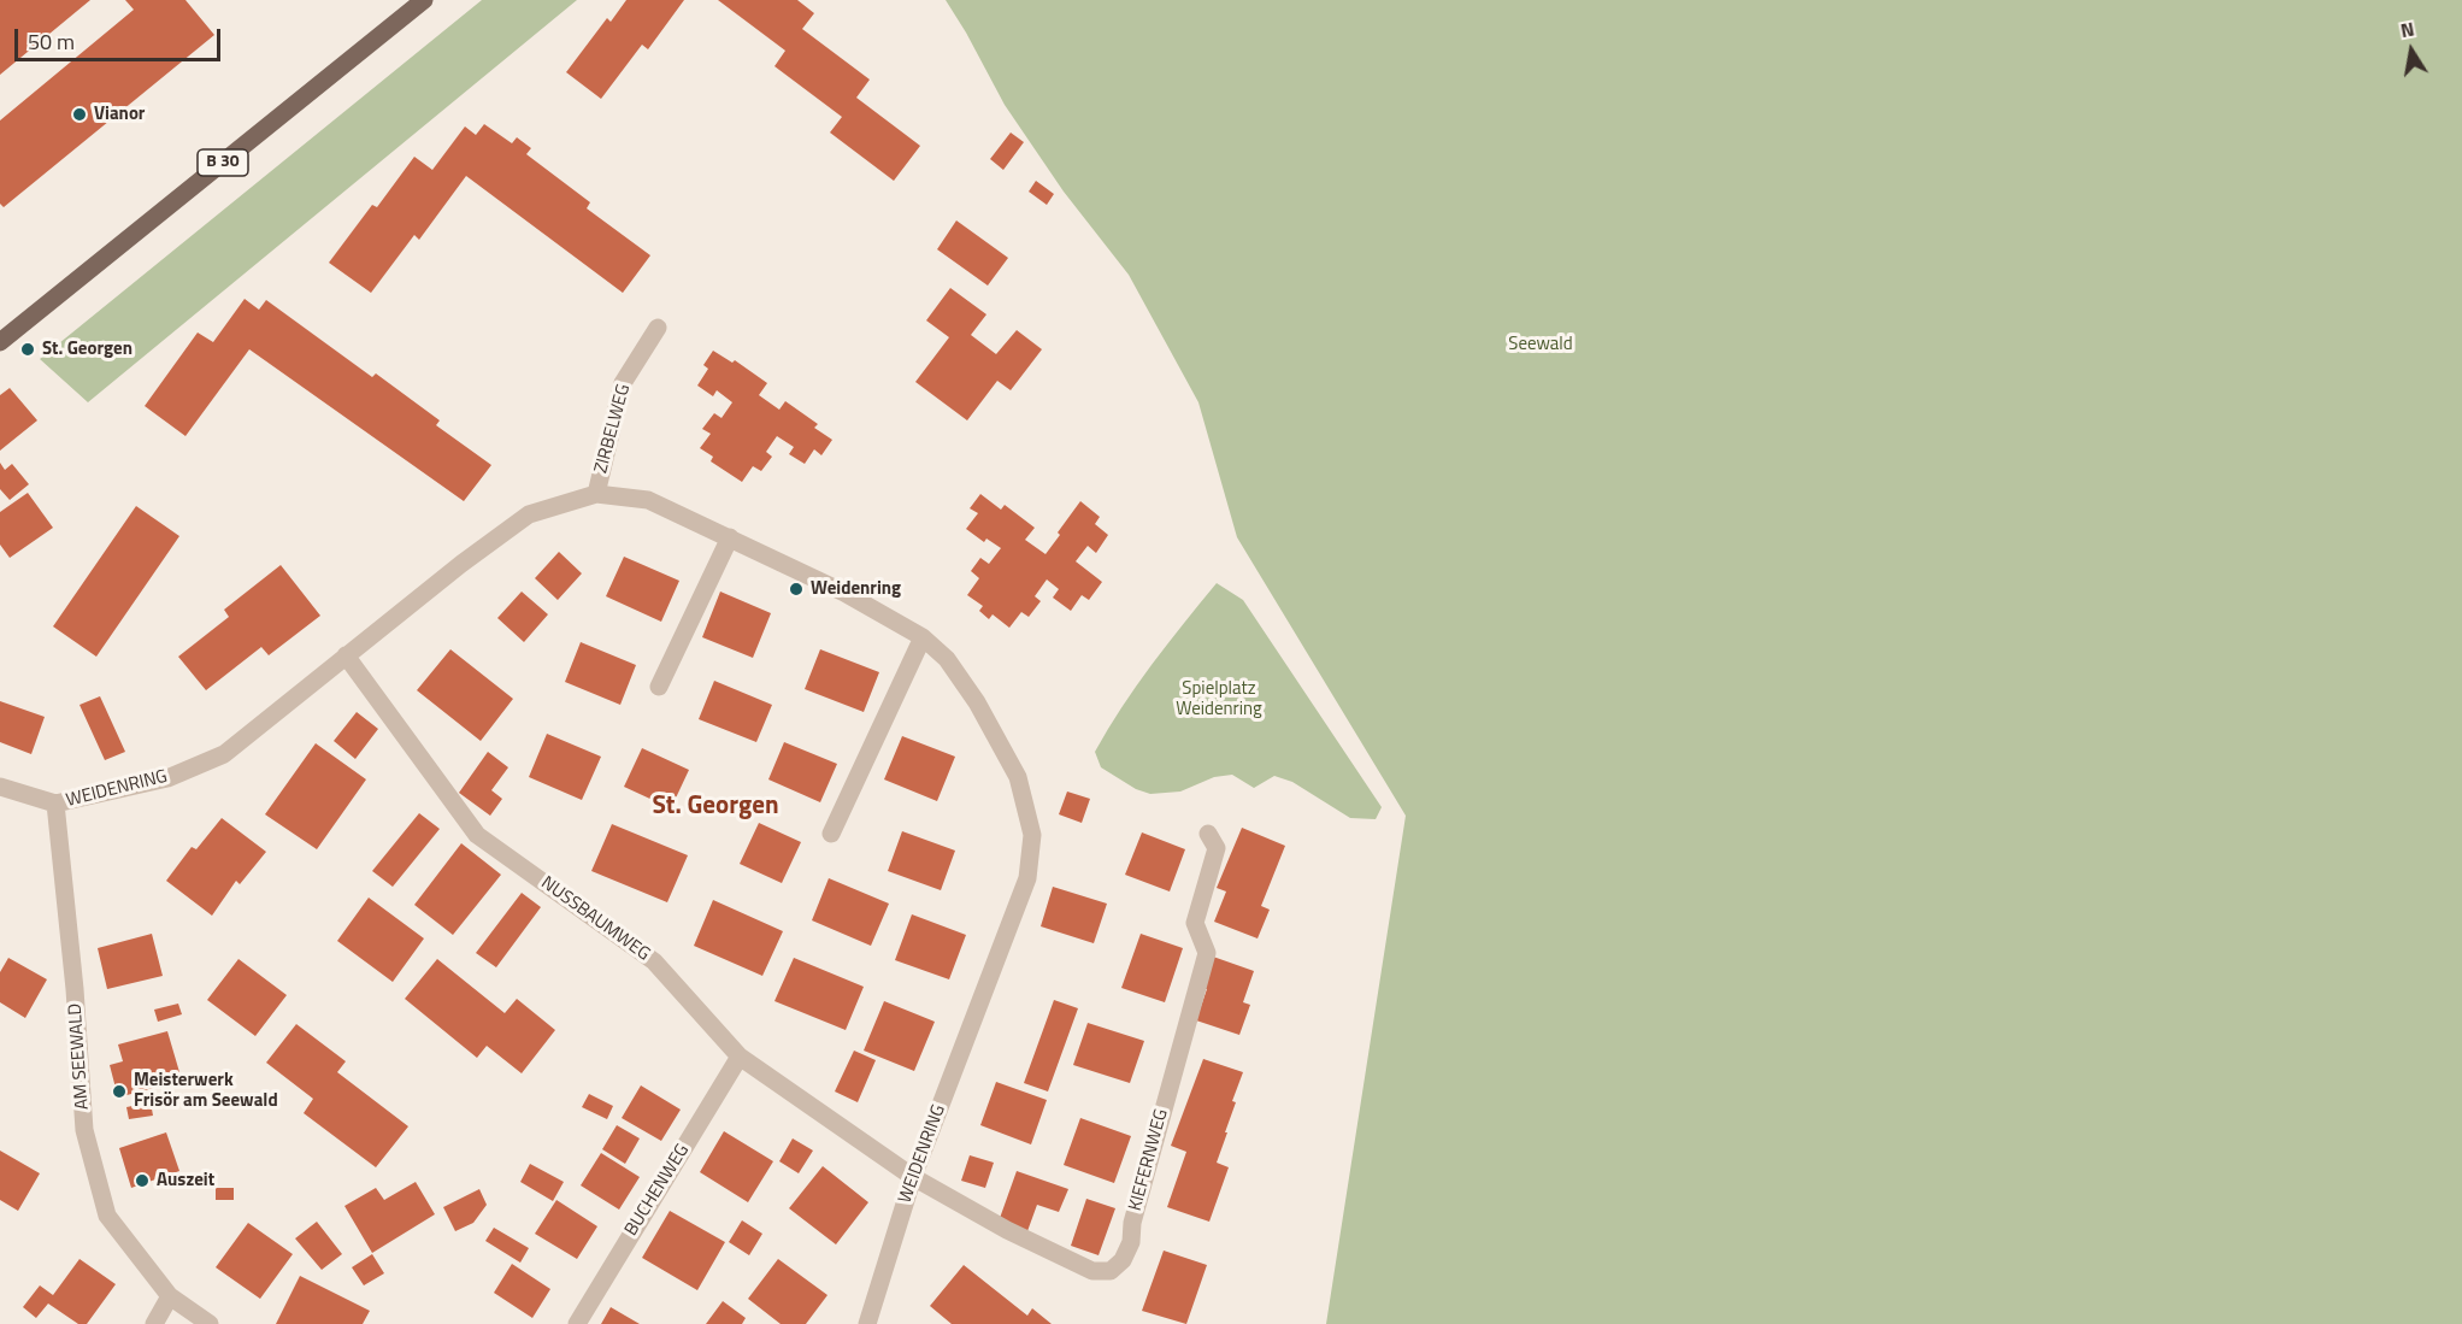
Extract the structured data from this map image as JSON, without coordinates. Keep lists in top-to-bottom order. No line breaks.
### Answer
{"streets":{"main road":["B 30"],"street":["ZIRBELWEG","WEIDENRING","NUSSBAUMWEG","AM SEEWALD","KIEFERNWEG","BUCHENWEG"]},"crossings":[["ZIRBELWEG","WEIDENRING"],["WEIDENRING","NUSSBAUMWEG"],["WEIDENRING","AM SEEWALD"],["WEIDENRING","KIEFERNWEG"],["NUSSBAUMWEG","KIEFERNWEG"],["NUSSBAUMWEG","BUCHENWEG"]],"districts":["St. Georgen"],"parks":["Seewald","Spielplatz Weidenring"],"places":["Vianor","St. Georgen","Weidenring","Meisterwerk Frisör am Seewald","Auszeit"],"scale_bar":"50 m","north":"top"}
